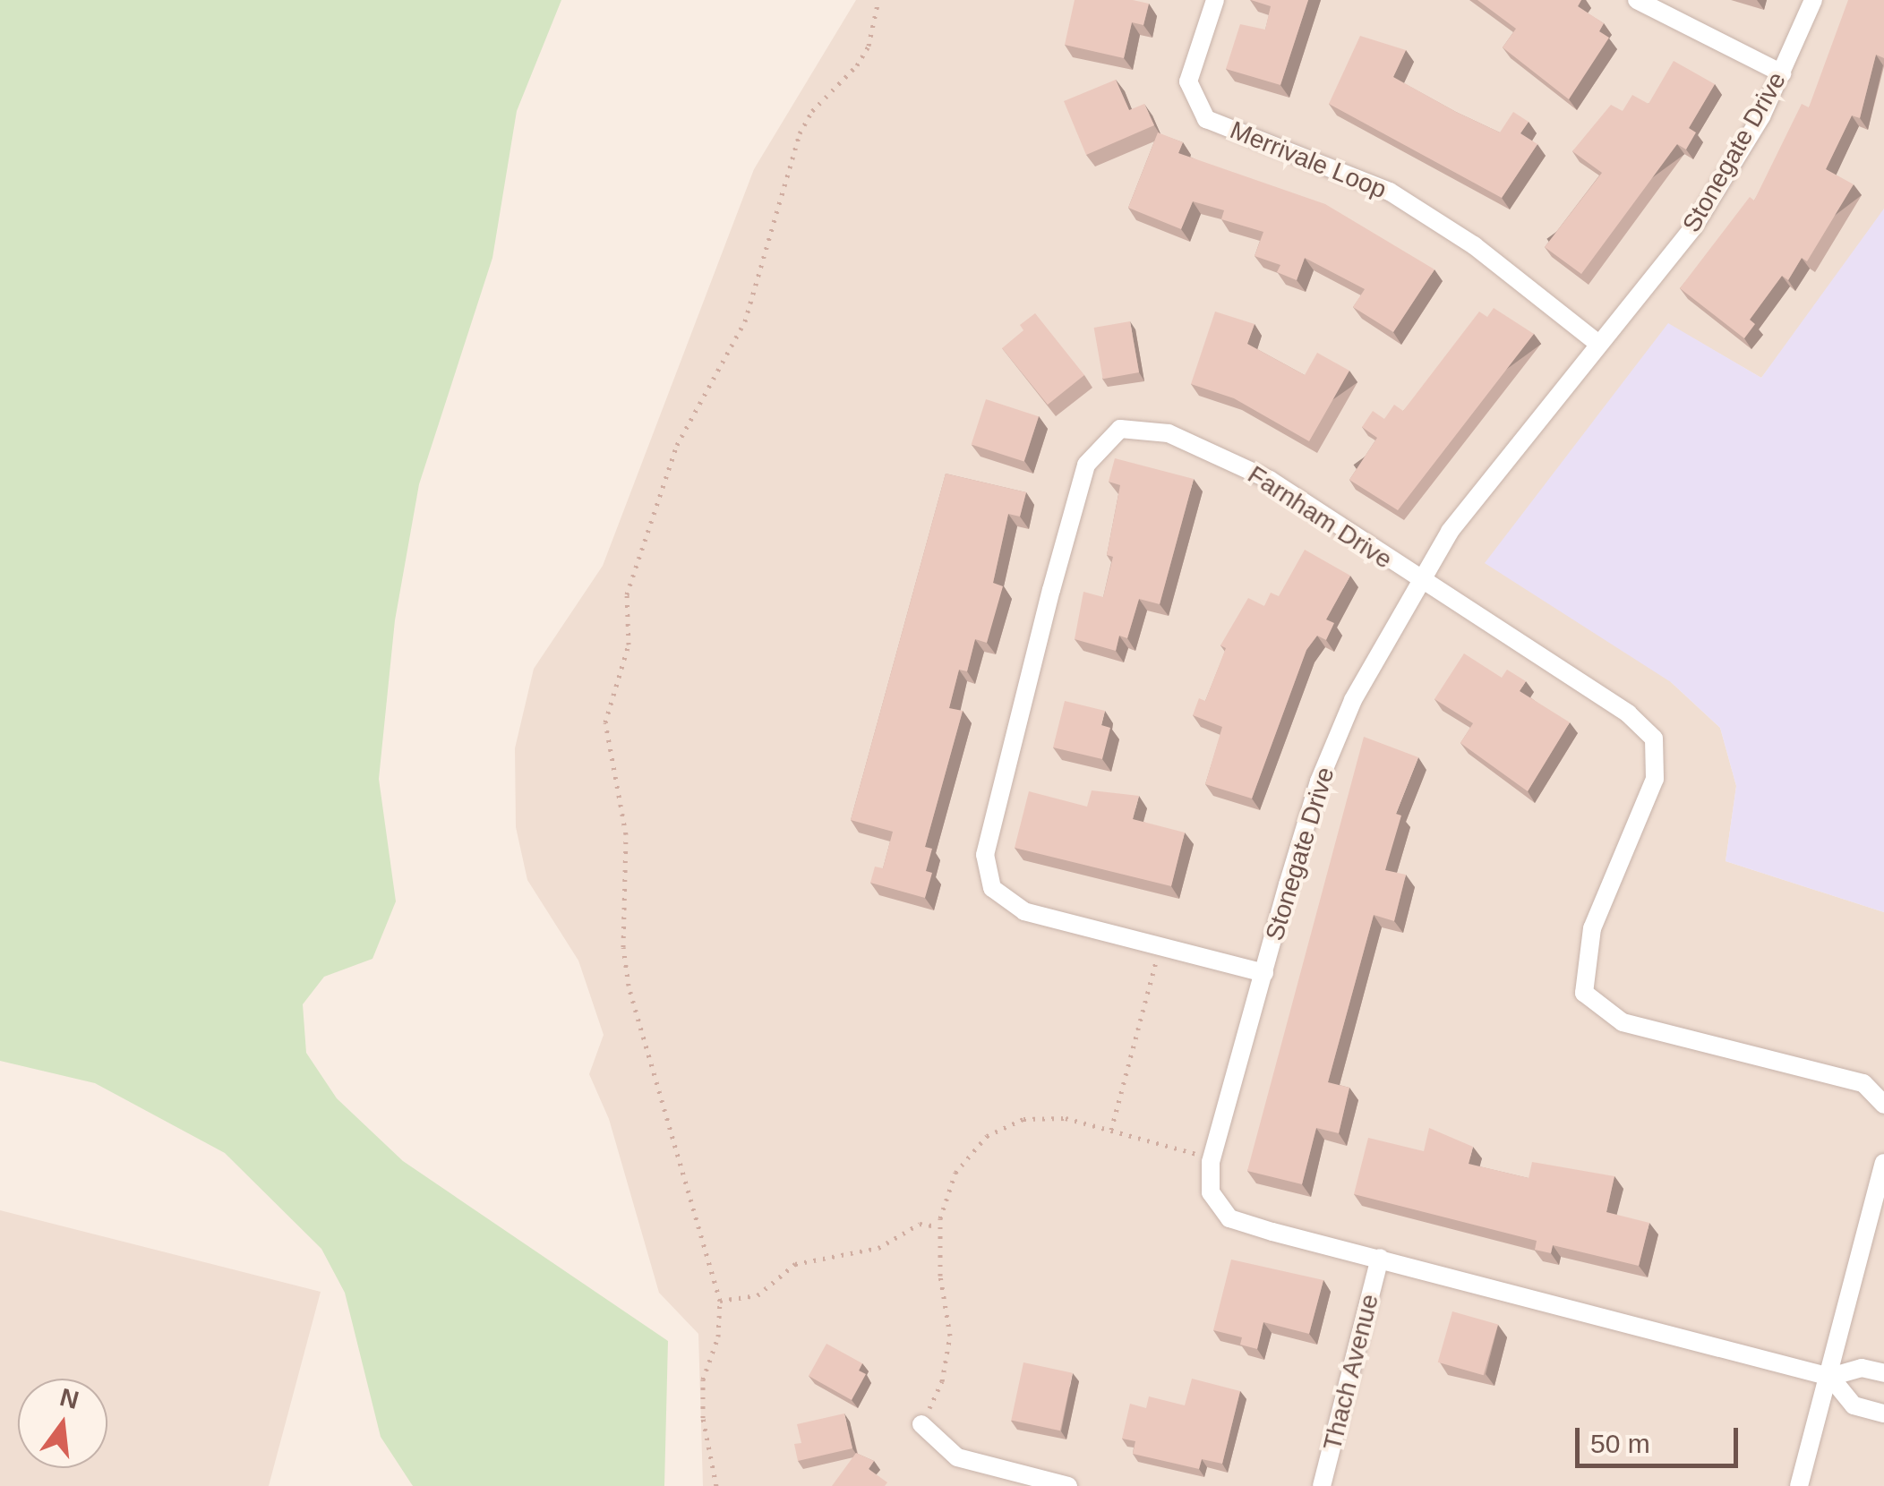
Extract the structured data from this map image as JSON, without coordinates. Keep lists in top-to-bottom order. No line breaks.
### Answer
{"streets":{"street":["Stonegate Drive","Merrivale Loop","Farnham Drive","Thach Avenue"]},"crossings":[["Stonegate Drive","Merrivale Loop"],["Stonegate Drive","Farnham Drive"],["Stonegate Drive","Thach Avenue"]],"scale_bar":"50 m","north":"top"}
